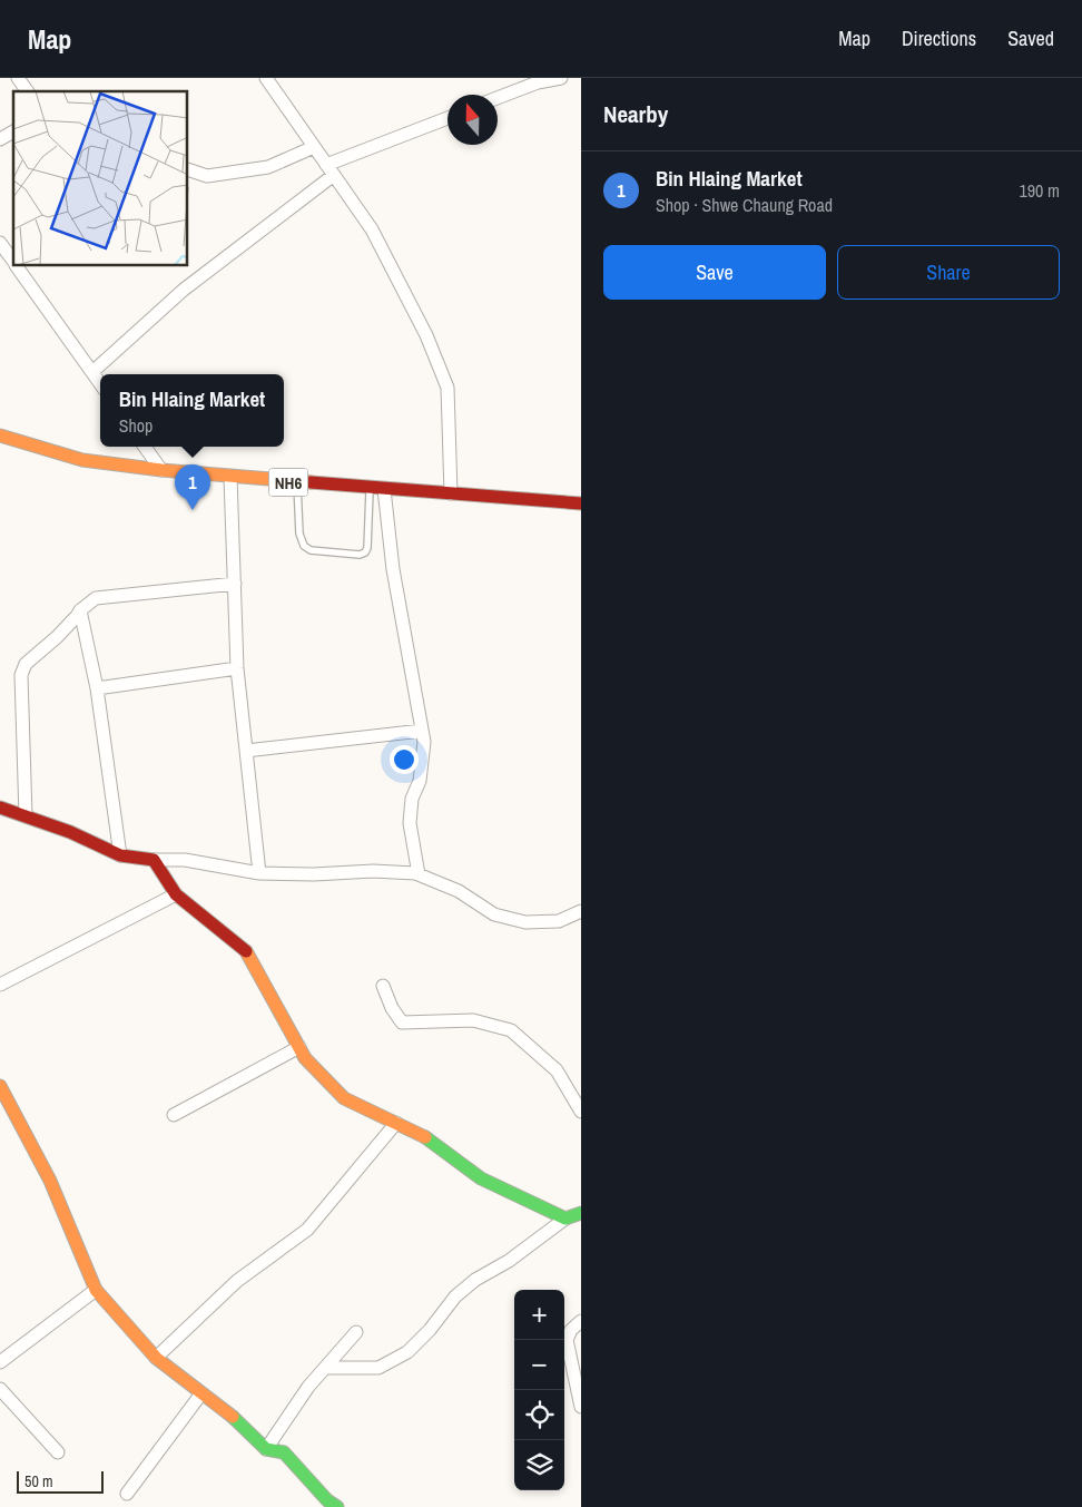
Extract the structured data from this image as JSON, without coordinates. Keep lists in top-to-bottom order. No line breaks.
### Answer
{"streets":{"main road":["NH6"]},"scale_bar":"50 m","north":"top","page":{"header":"Map","nav":["Map","Directions","Saved"],"heading":"Nearby","list":[{"mark":"1","name":"Bin Hlaing Market","note":"Shop · Shwe Chaung Road","value":"190 m"}],"buttons":["Save","Share"],"popup":["Bin Hlaing Market","Shop"],"pins":"1","map_buttons":["+","−"],"scale":"50 m"}}
